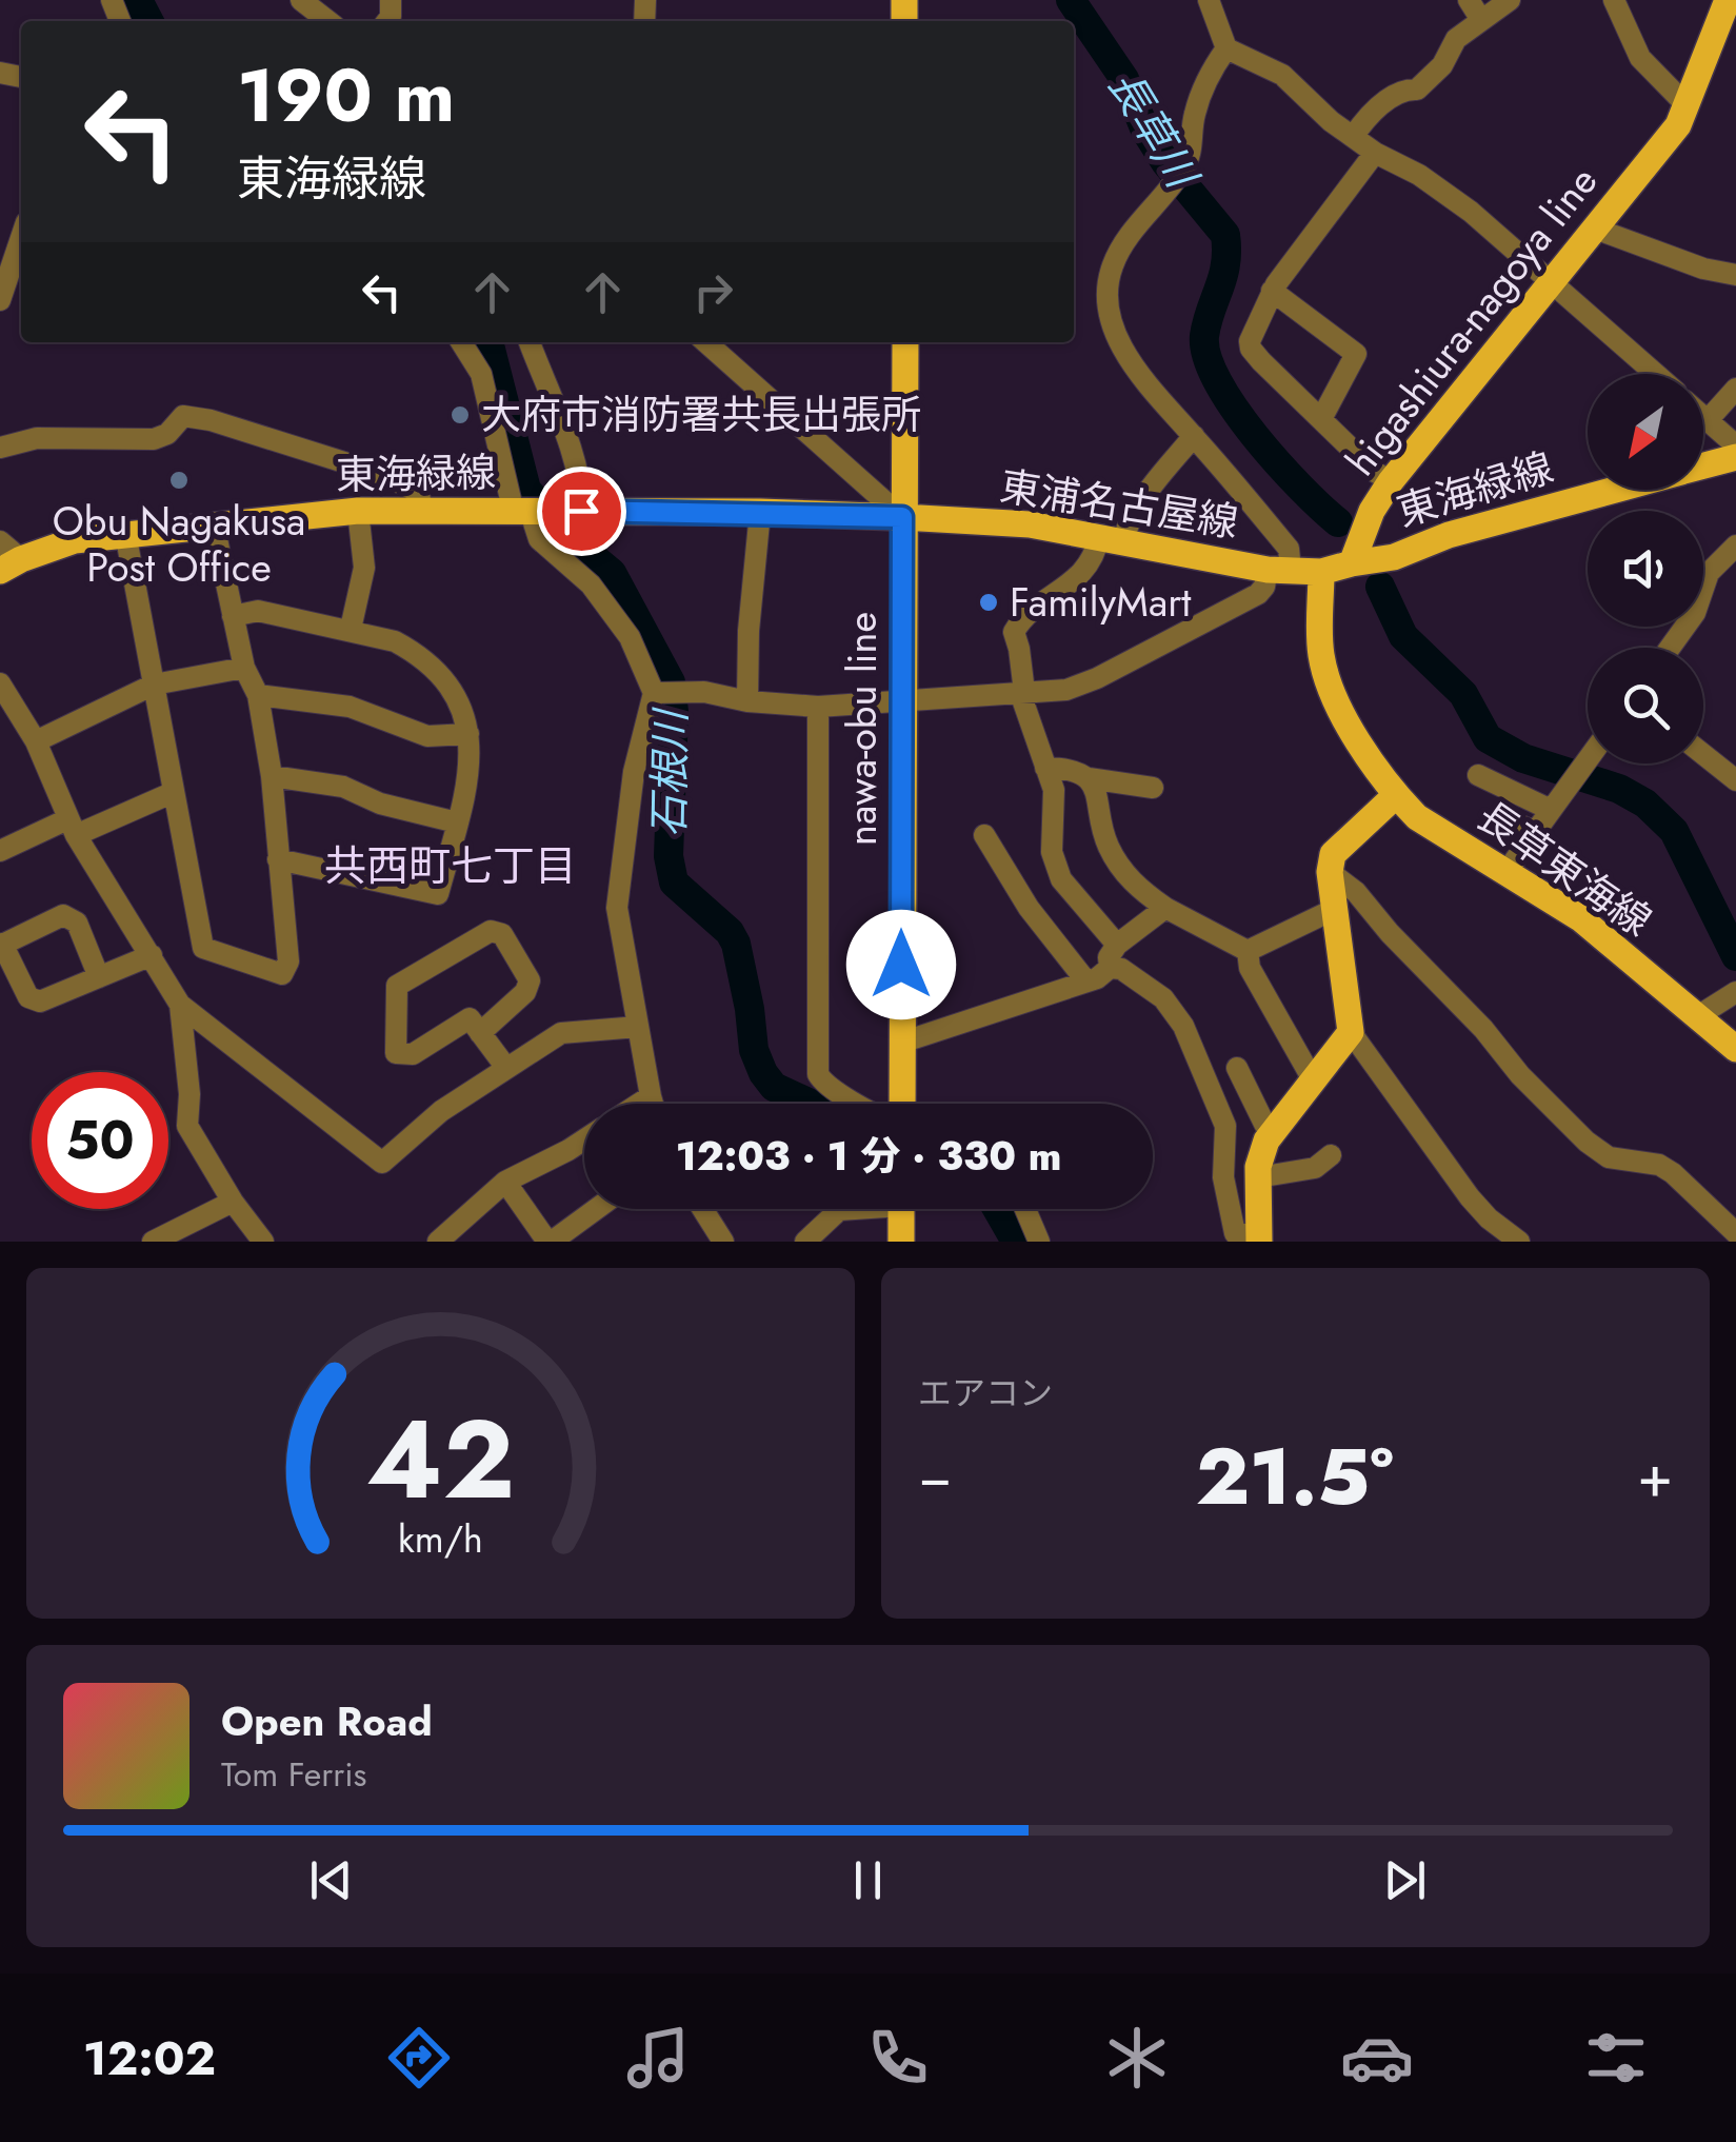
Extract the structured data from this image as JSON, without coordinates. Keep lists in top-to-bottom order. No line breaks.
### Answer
{"streets":{"main road":["higashiura-nagoya line","東海緑線","東浦名古屋線","nawa-obu line","長草東海線"]},"crossings":[["higashiura-nagoya line","東海緑線"],["東海緑線","東浦名古屋線"],["東海緑線","nawa-obu line"],["東浦名古屋線","nawa-obu line"]],"districts":["共西町七丁目"],"water":["長草川","石根川"],"places":["大府市消防署共長出張所","Obu Nagakusa Post Office","FamilyMart"],"north":"bottom left","page":{"turn":["190 m","東海緑線"],"limit":"50","trip":"12:03 · 1 分 · 330 m","tile":"エアコン","heat":["−","21.5°","+"],"song":["Open Road","Tom Ferris"],"tabs":"12:02","gauge":["42","km/h"]}}
